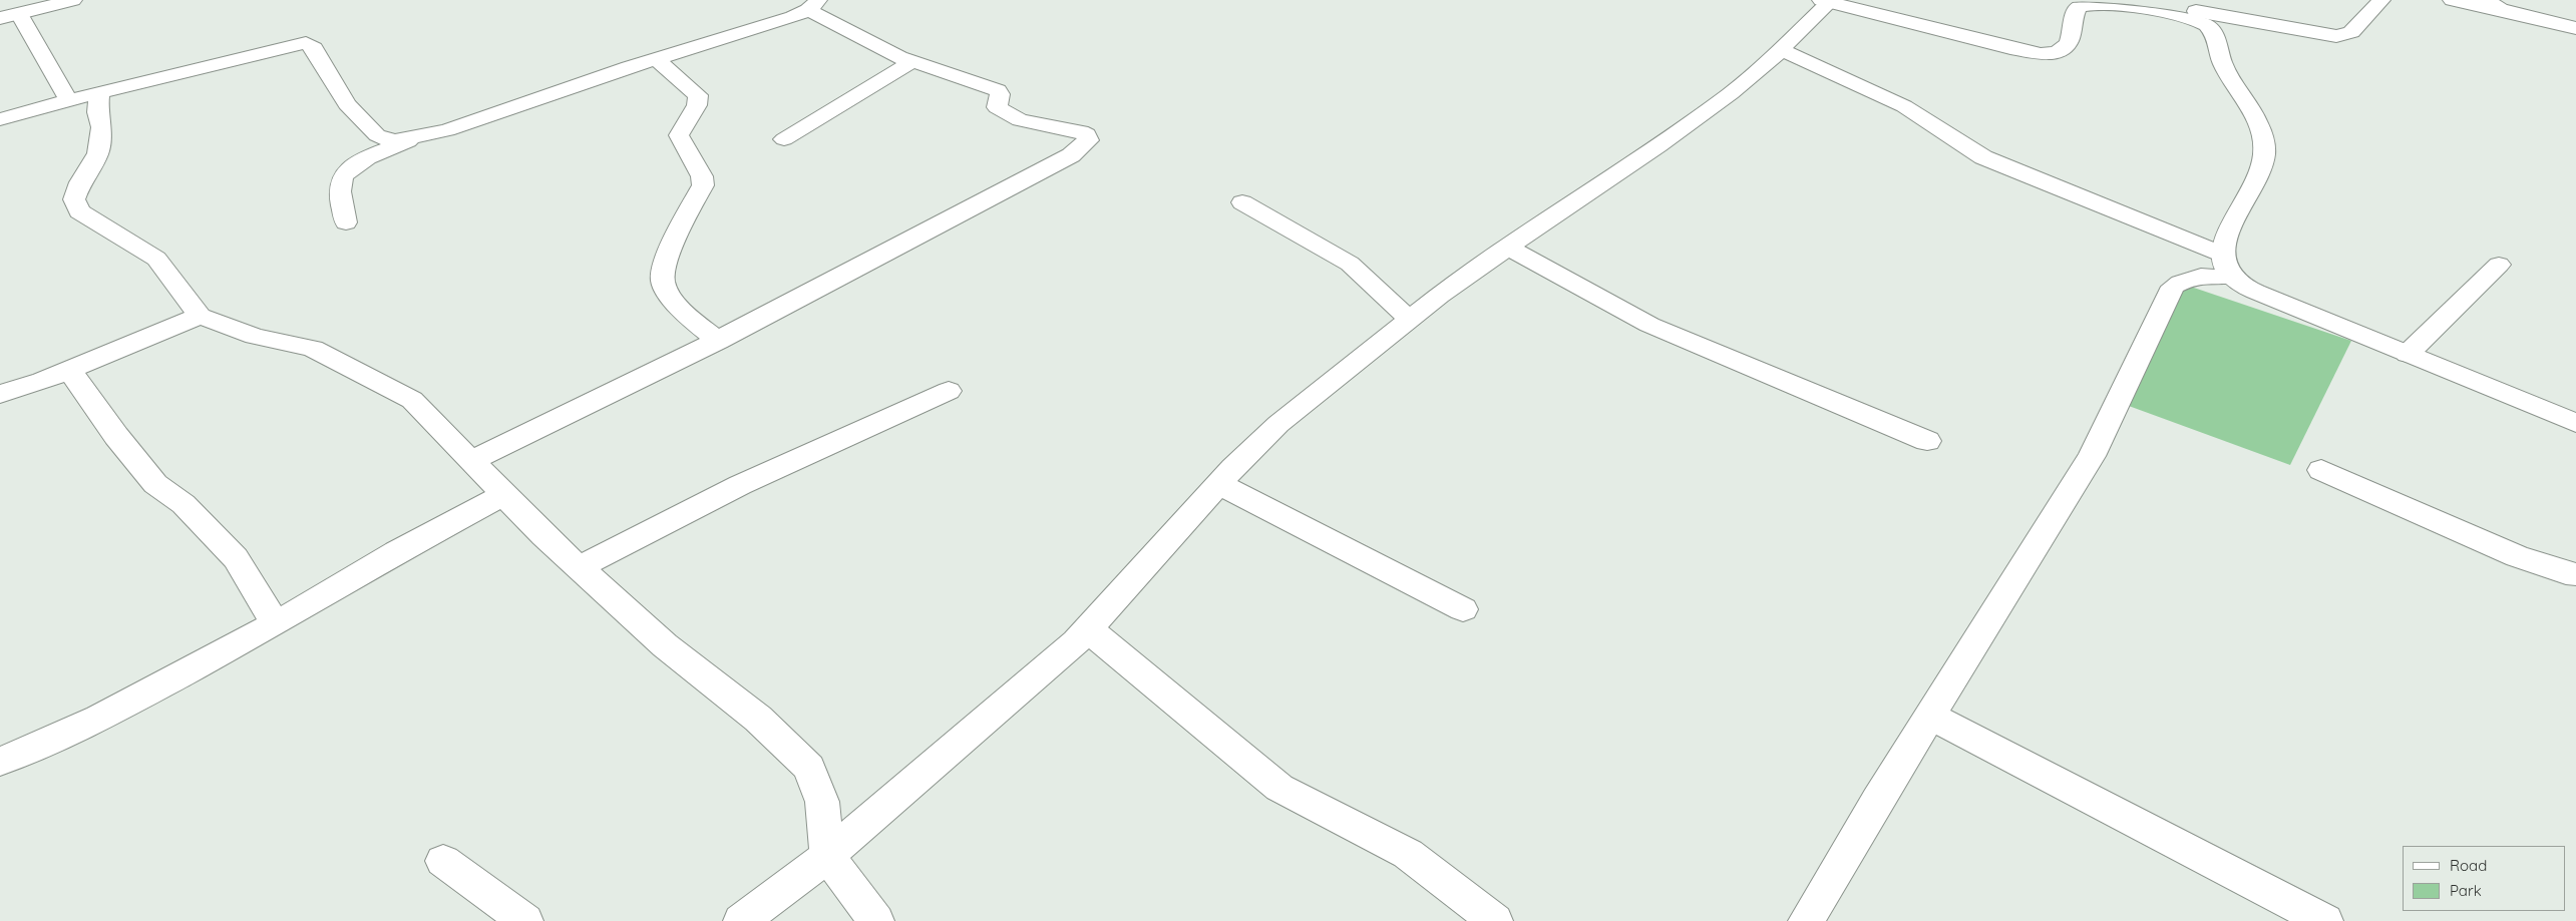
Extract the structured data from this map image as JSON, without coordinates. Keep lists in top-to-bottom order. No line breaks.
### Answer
{"legend":["Road","Park"]}
